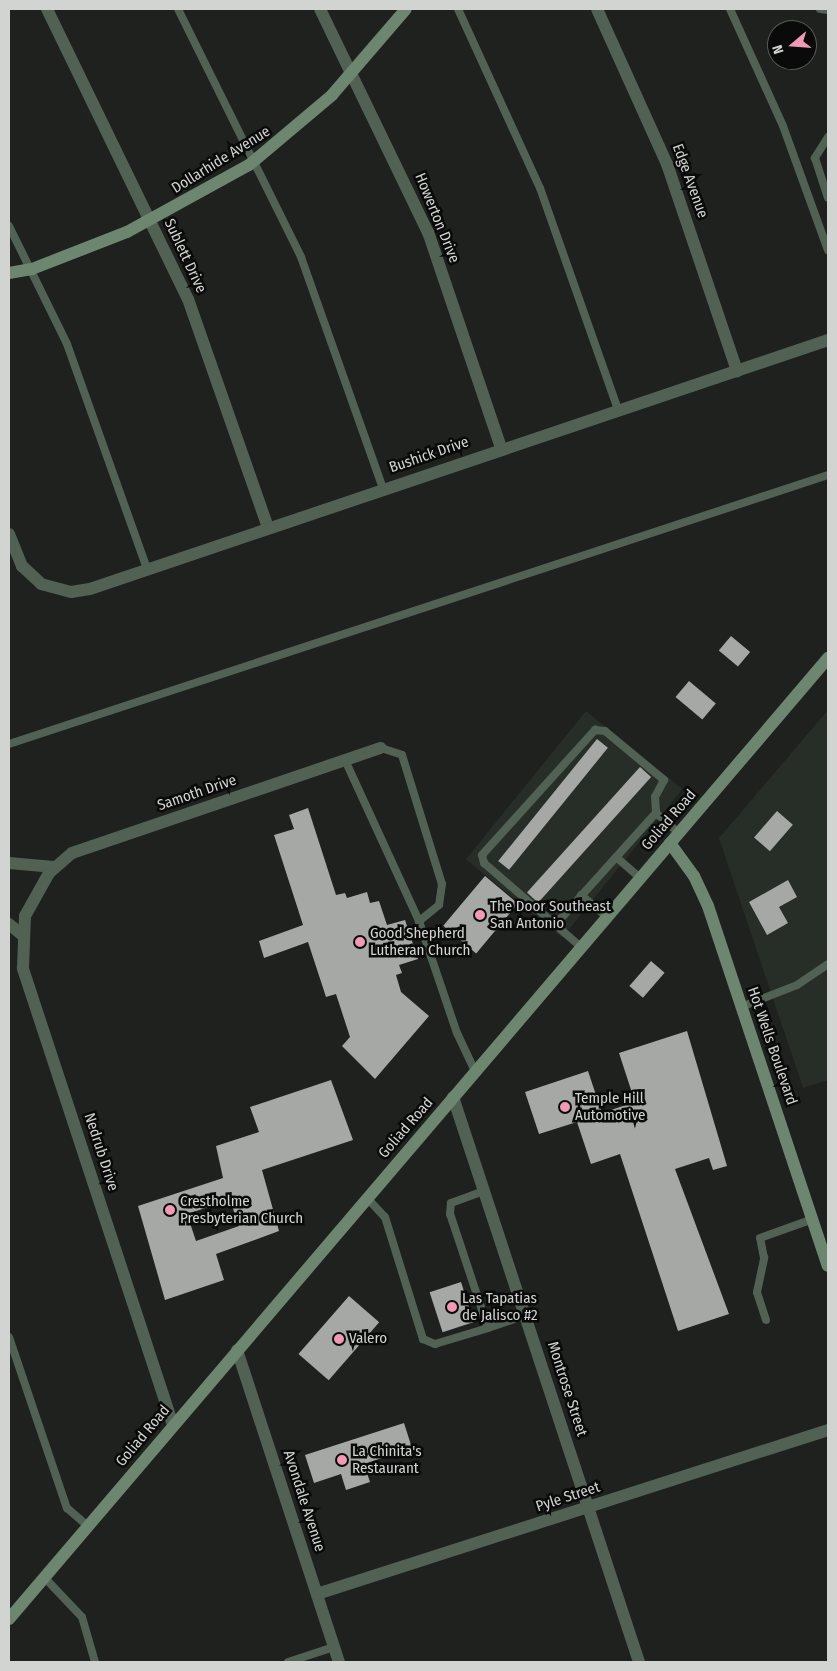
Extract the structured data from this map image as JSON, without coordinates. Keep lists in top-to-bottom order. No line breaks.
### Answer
{"streets":{"main road":["Dollarhide Avenue","Goliad Road","Hot Wells Boulevard"],"street":["Edge Avenue","Howerton Drive","Sublett Drive","Bushick Drive","Samoth Drive","Nedrub Drive","Montrose Street","Pyle Street","Avondale Avenue"]},"crossings":[["Dollarhide Avenue","Howerton Drive"],["Dollarhide Avenue","Sublett Drive"],["Edge Avenue","Bushick Drive"],["Howerton Drive","Bushick Drive"],["Sublett Drive","Bushick Drive"],["Samoth Drive","Nedrub Drive"],["Goliad Road","Hot Wells Boulevard"],["Goliad Road","Nedrub Drive"],["Goliad Road","Montrose Street"],["Goliad Road","Avondale Avenue"],["Montrose Street","Pyle Street"],["Pyle Street","Avondale Avenue"]],"places":["The Door Southeast San Antonio","Good Shepherd Lutheran Church","Temple Hill Automotive","Crestholme Presbyterian Church","Las Tapatias de Jalisco #2","Valero","La Chinita's Restaurant"],"north":"left"}
